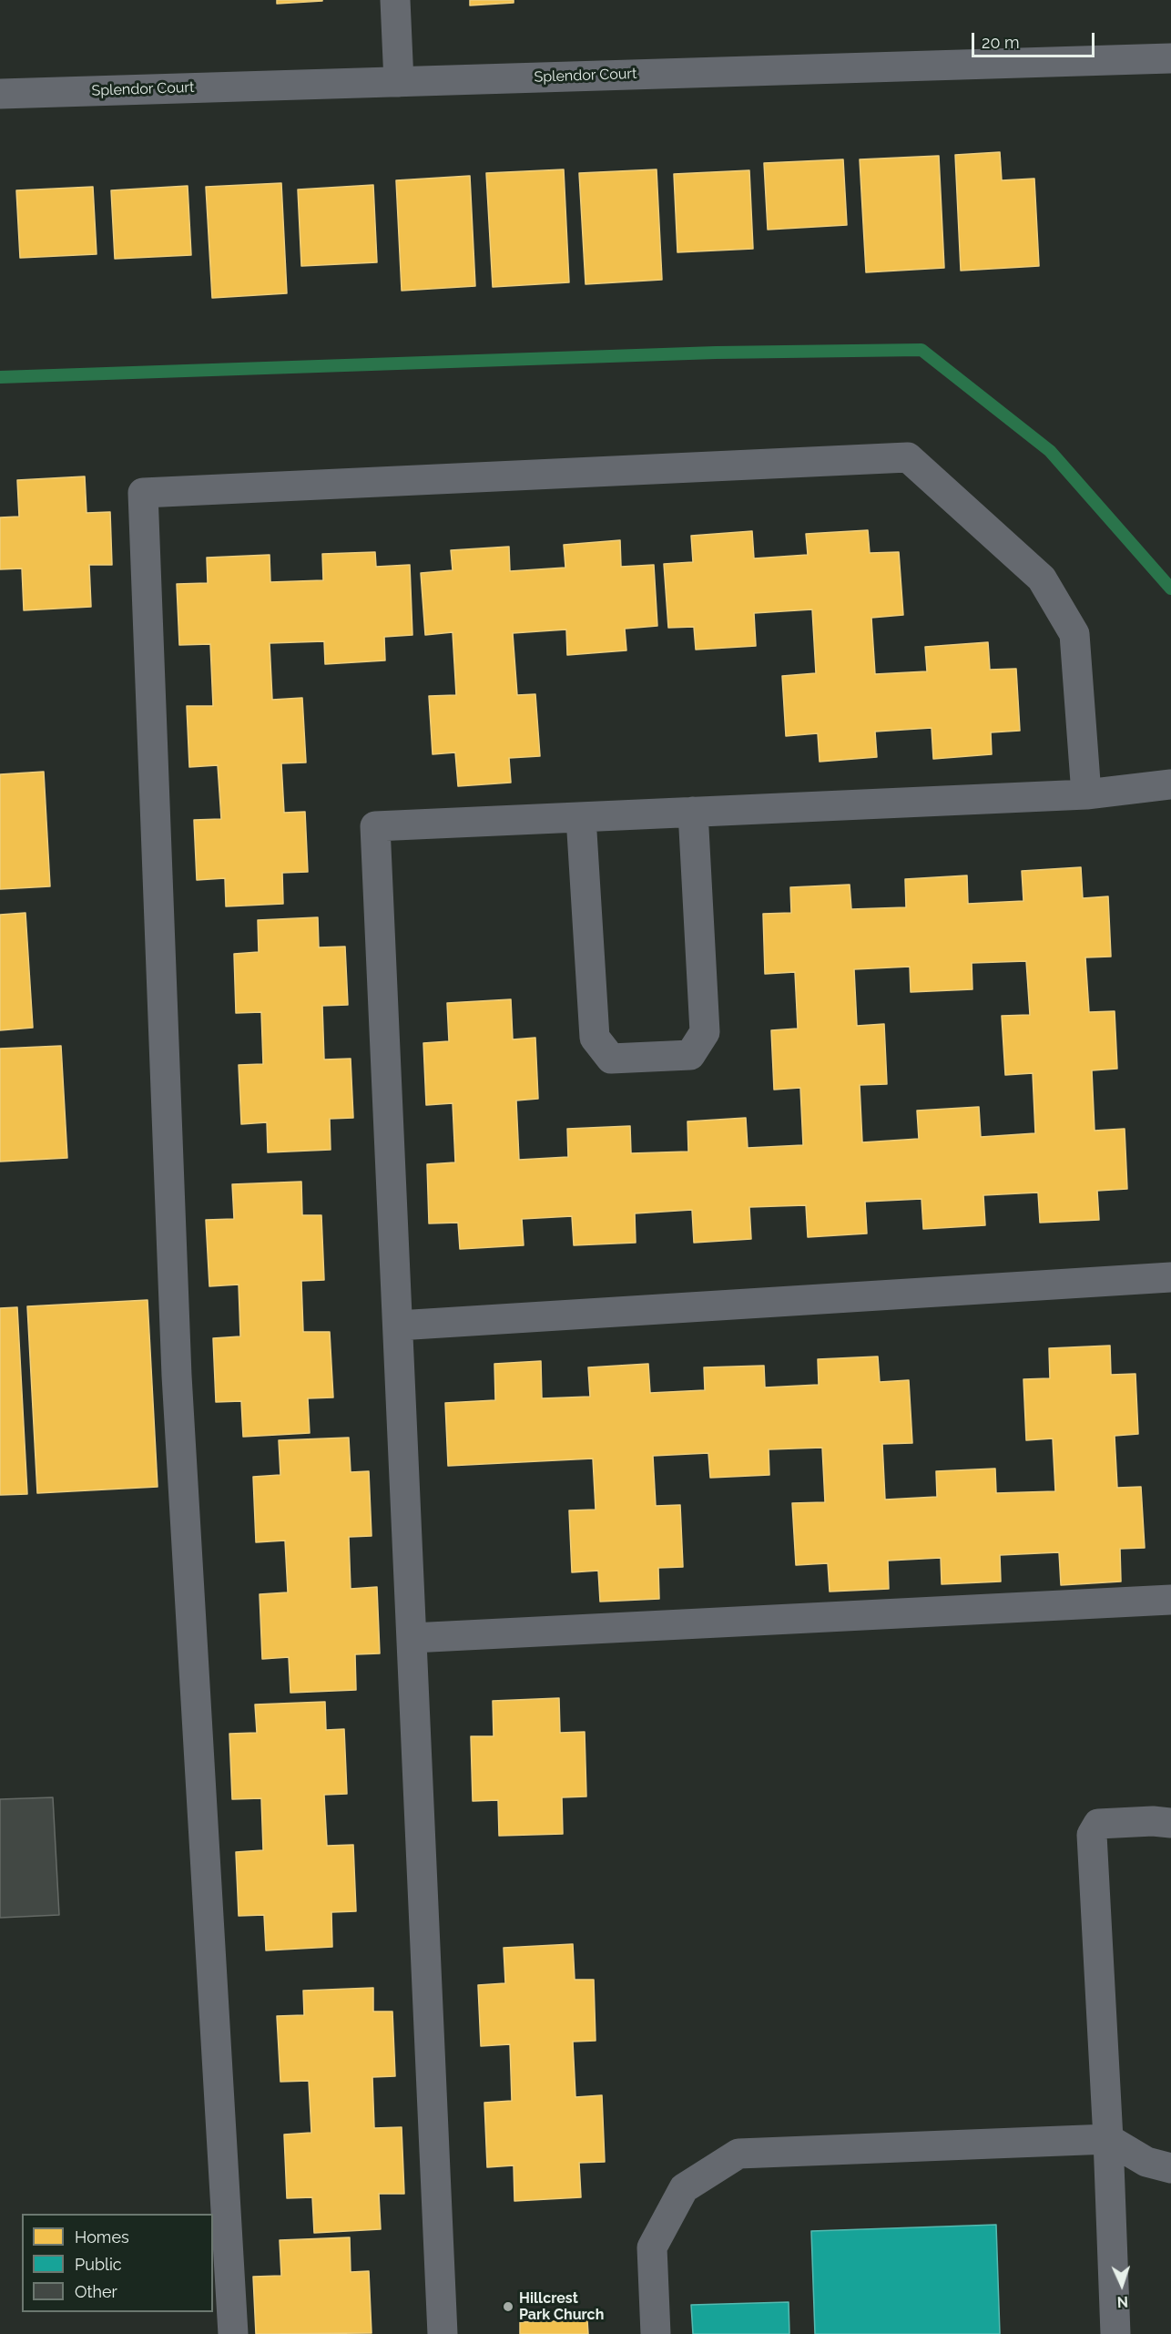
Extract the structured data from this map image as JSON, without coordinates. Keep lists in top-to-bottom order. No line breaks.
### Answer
{"streets":{"street":["Splendor Court"]},"places":["Hillcrest Park Church"],"legend":["Homes","Public","Other"],"scale_bar":"20 m","north":"bottom"}
